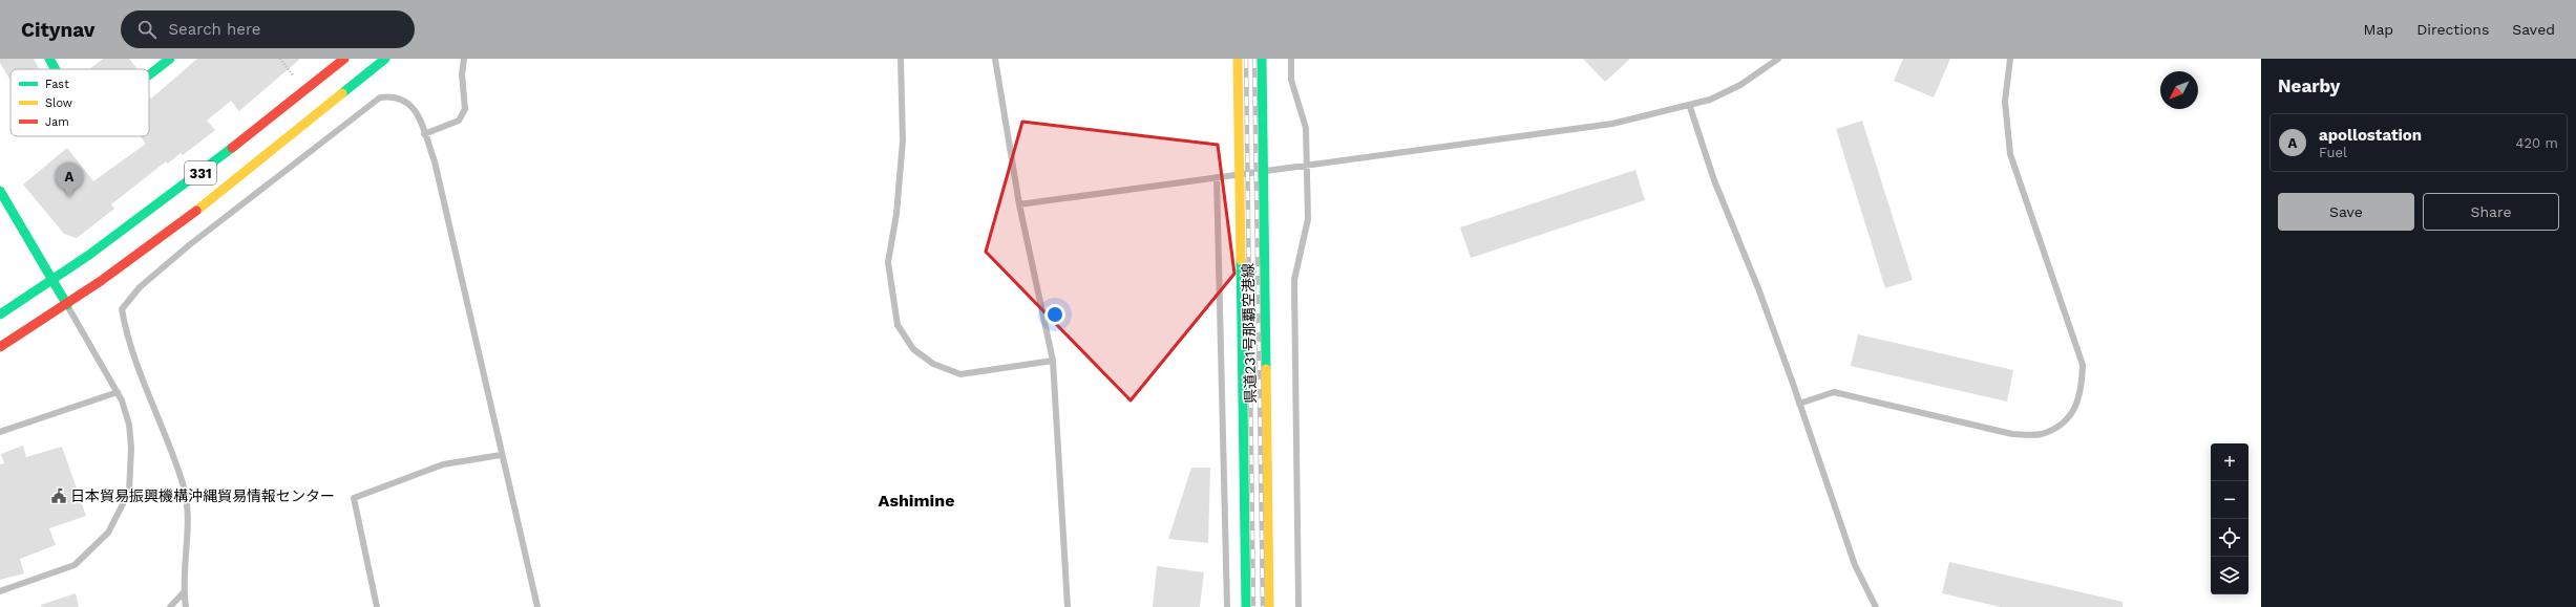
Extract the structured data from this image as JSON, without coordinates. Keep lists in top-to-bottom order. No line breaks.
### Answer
{"streets":{"main road":["331","県道231号那覇空港線"]},"districts":["Ashimine"],"places":{"public building":["日本貿易振興機構沖縄貿易情報センター"]},"legend":["Fast","Slow","Jam"],"north":"bottom left","page":{"header":"Citynav","search":"Search here","nav":["Map","Directions","Saved"],"heading":"Nearby","list":[{"mark":"A","name":"apollostation","note":"Fuel","value":"420 m"}],"pins":"A","buttons":["Save","Share"],"map_buttons":["+","−"]}}
